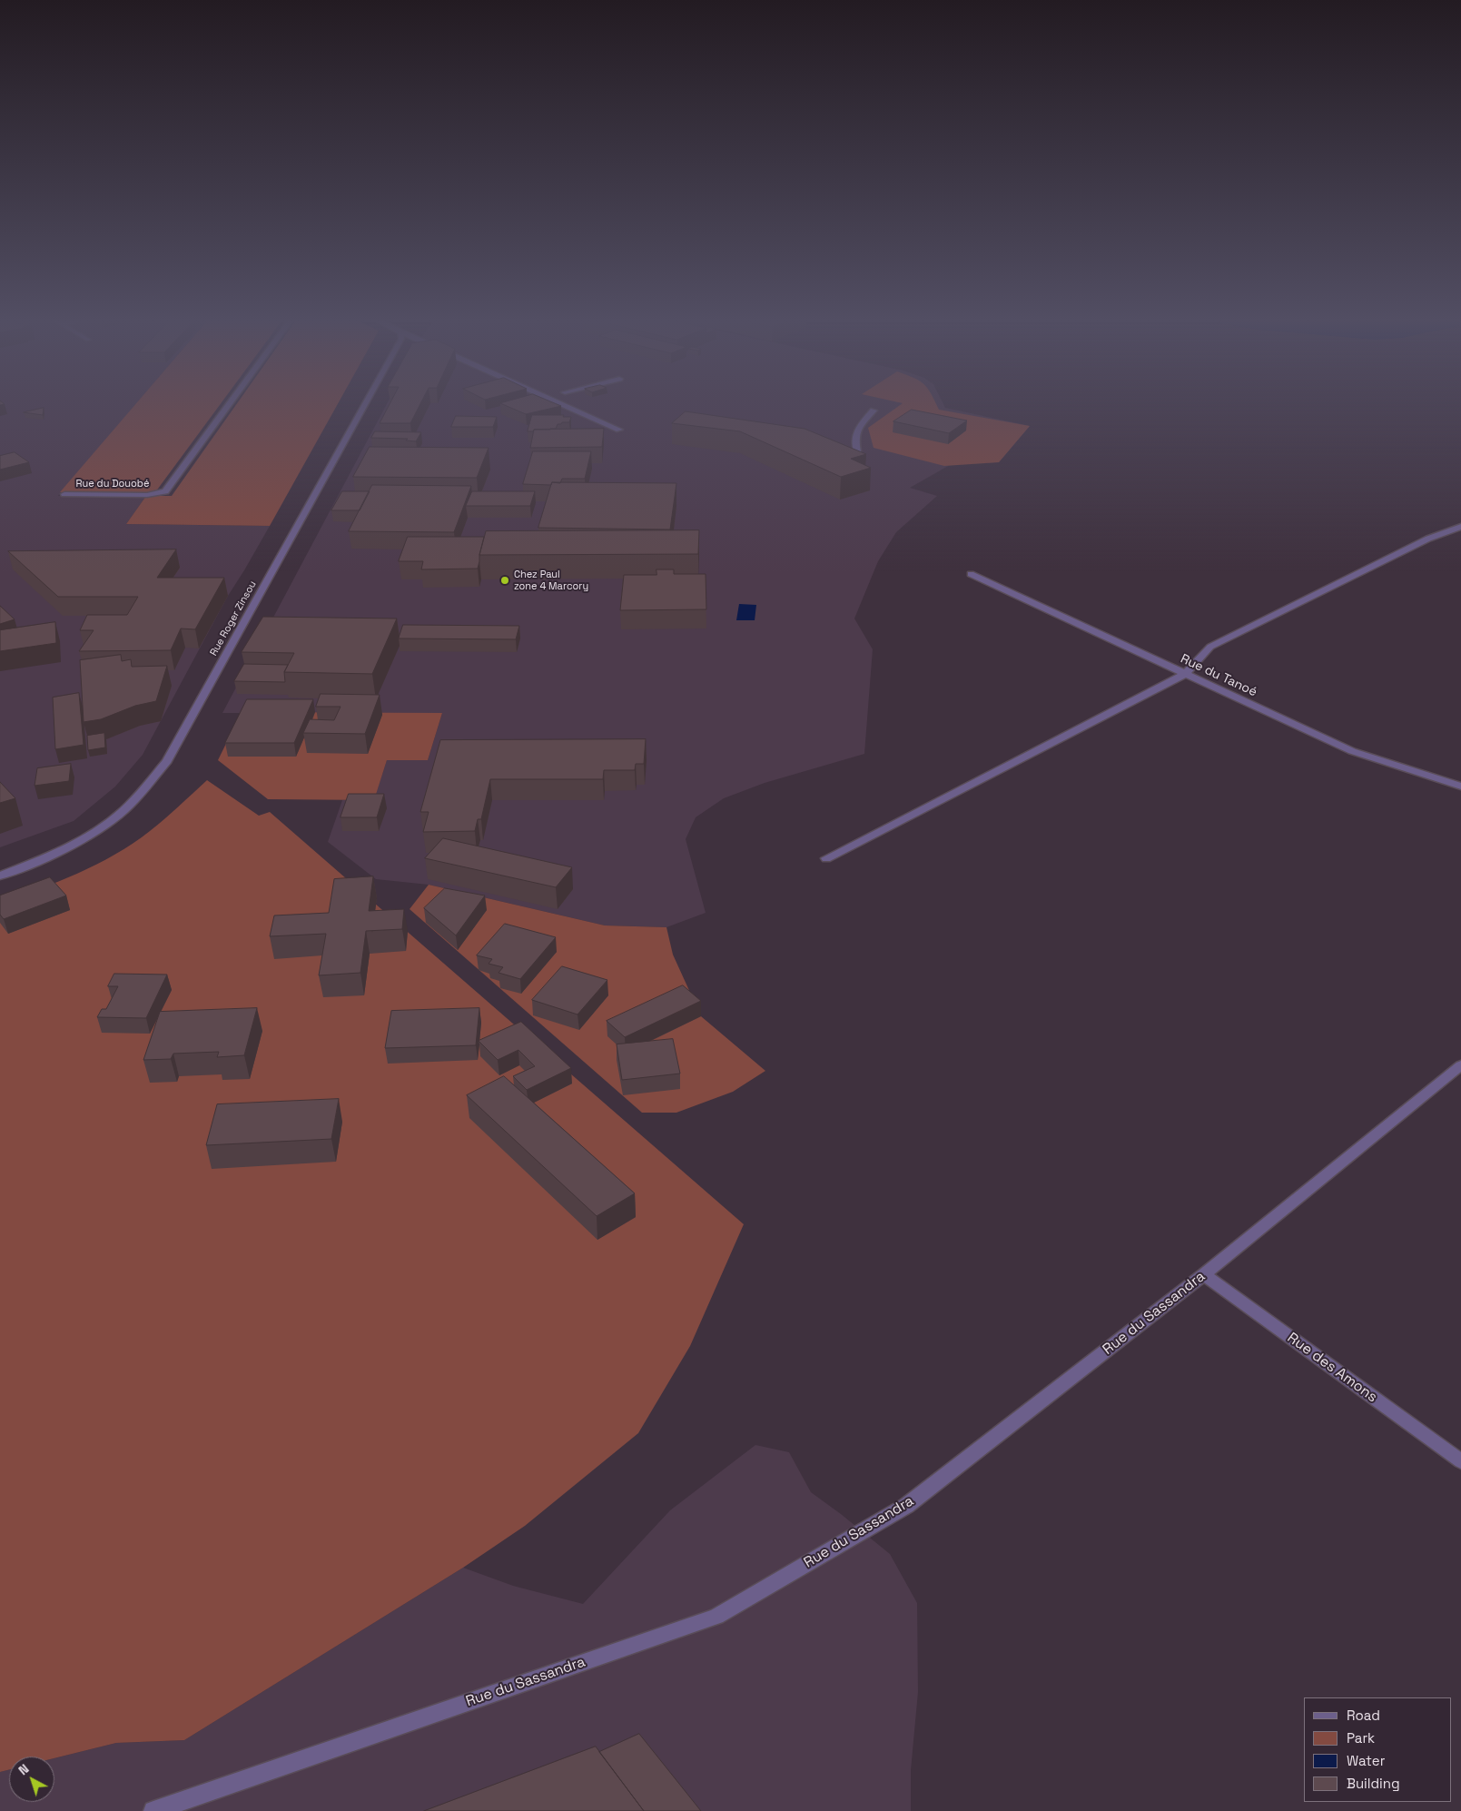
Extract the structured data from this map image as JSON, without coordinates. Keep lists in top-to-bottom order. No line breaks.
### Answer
{"streets":{"street":["Rue du Douobé","Rue Roger Zinsou","Rue du Tanoé","Rue du Sassandra","Rue des Amons"]},"crossings":[["Rue du Sassandra","Rue des Amons"]],"places":["Chez Paul zone 4 Marcory"],"legend":["Road","Park","Water","Building"],"north":"top left"}
